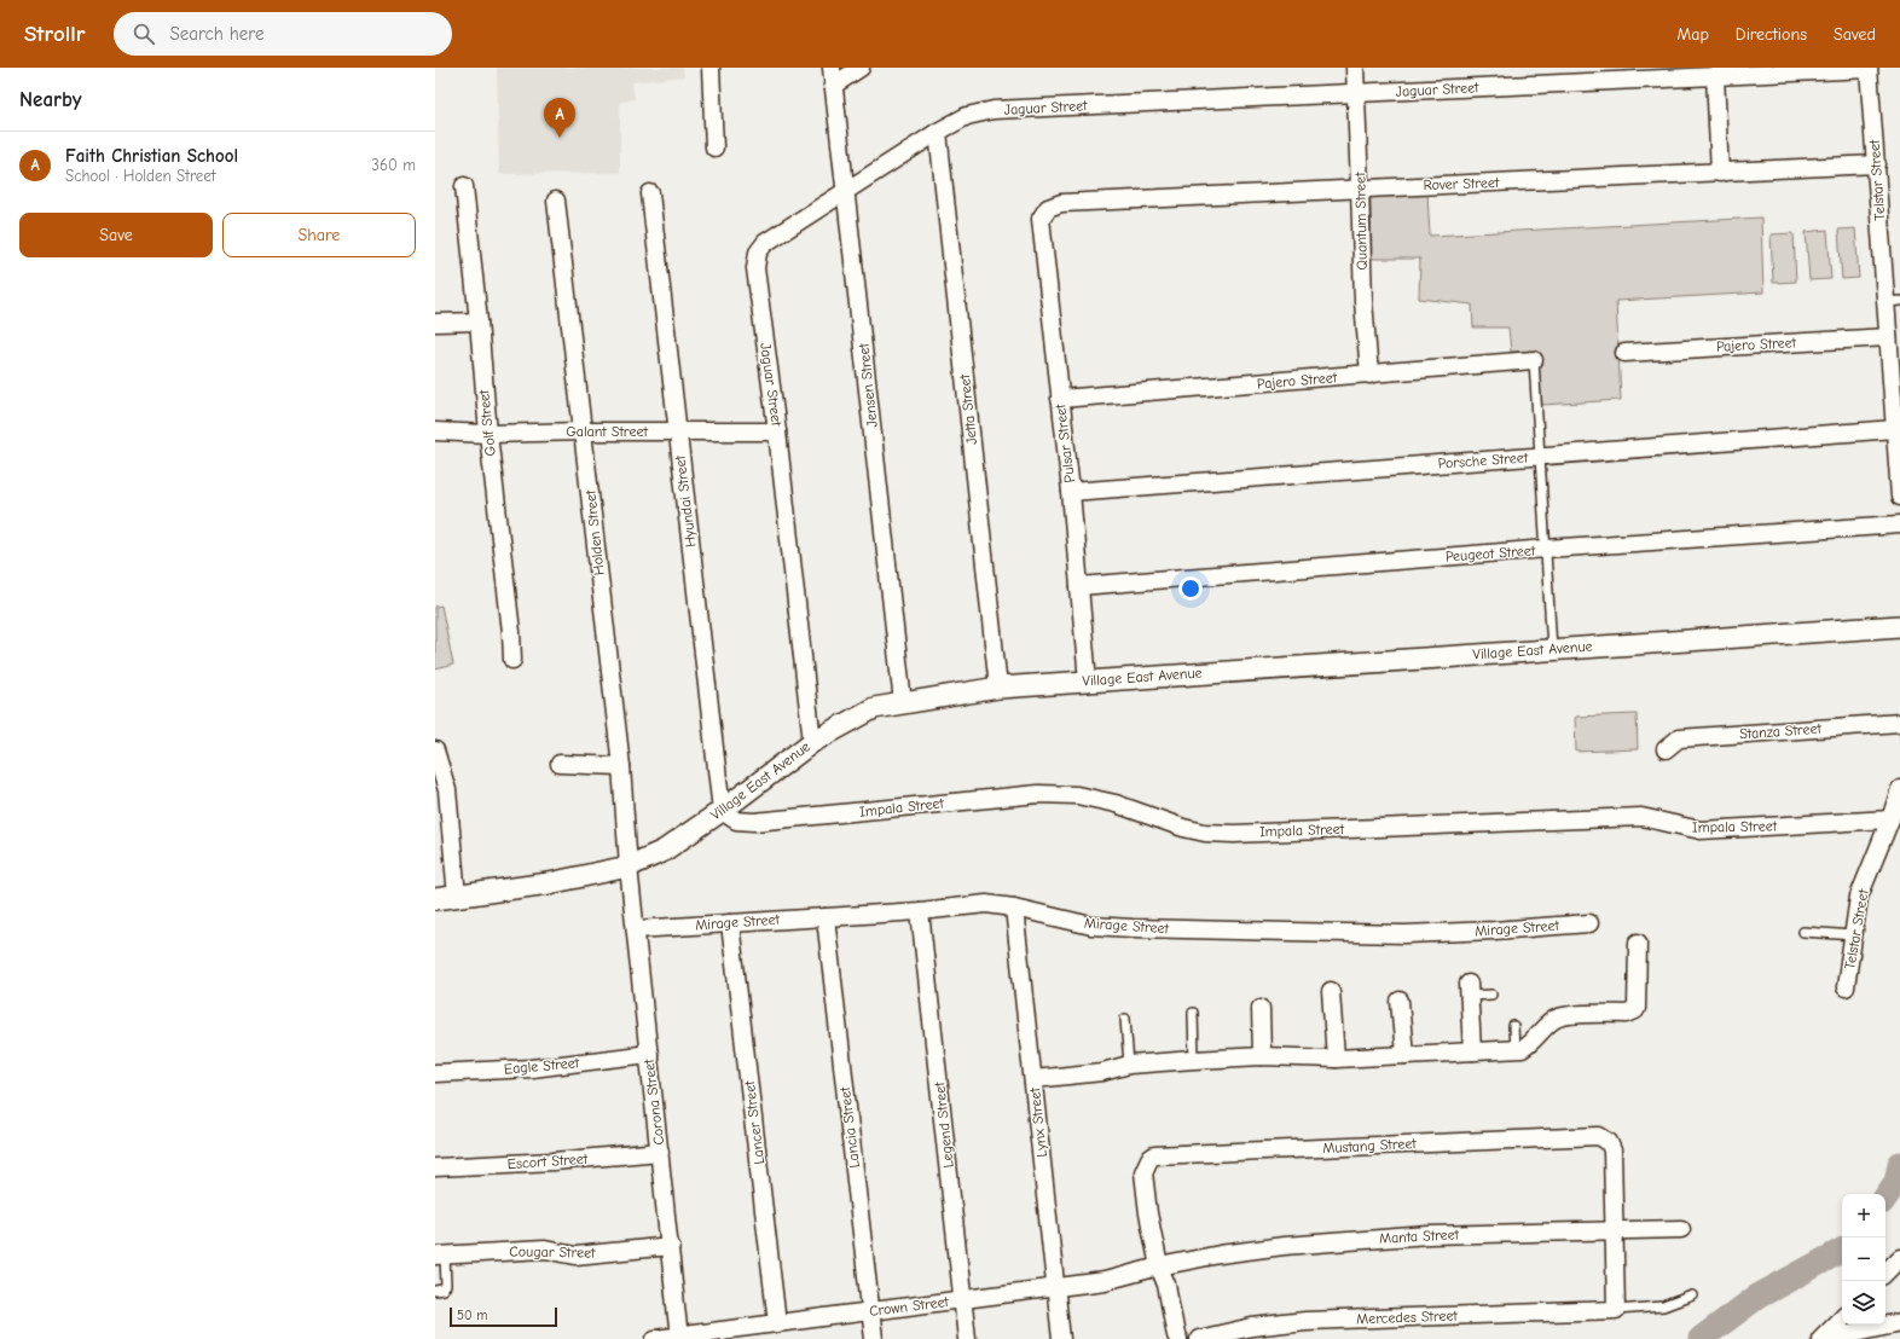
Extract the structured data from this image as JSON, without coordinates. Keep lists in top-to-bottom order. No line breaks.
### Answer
{"streets":{"street":["Jaguar Street","Telstar Street","Rover Street","Quantum Street","Pajero Street","Jensen Street","Jetta Street","Golf Street","Galant Street","Pulsar Street","Porsche Street","Hyundai Street","Holden Street","Peugeot Street","Village East Avenue","Stanza Street","Impala Street","Mirage Street","Eagle Street","Corona Street","Lancer Street","Lynx Street","Legend Street","Lancia Street","Mustang Street","Escort Street","Manta Street","Cougar Street","Crown Street","Mercedes Street"]},"crossings":[["Jaguar Street","Telstar Street"],["Jaguar Street","Quantum Street"],["Jaguar Street","Jensen Street"],["Jaguar Street","Jetta Street"],["Jaguar Street","Galant Street"],["Jaguar Street","Village East Avenue"],["Telstar Street","Rover Street"],["Telstar Street","Pajero Street"],["Telstar Street","Porsche Street"],["Telstar Street","Impala Street"],["Rover Street","Quantum Street"],["Rover Street","Pulsar Street"],["Quantum Street","Pajero Street"],["Pajero Street","Pulsar Street"],["Jensen Street","Village East Avenue"],["Jetta Street","Village East Avenue"],["Golf Street","Galant Street"],["Galant Street","Hyundai Street"],["Galant Street","Holden Street"],["Pulsar Street","Porsche Street"],["Pulsar Street","Peugeot Street"],["Pulsar Street","Village East Avenue"],["Hyundai Street","Village East Avenue"],["Hyundai Street","Impala Street"],["Holden Street","Village East Avenue"],["Holden Street","Corona Street"],["Village East Avenue","Impala Street"],["Village East Avenue","Corona Street"],["Mirage Street","Corona Street"],["Mirage Street","Lancer Street"],["Mirage Street","Lynx Street"],["Mirage Street","Legend Street"],["Mirage Street","Lancia Street"],["Eagle Street","Corona Street"],["Corona Street","Escort Street"],["Corona Street","Cougar Street"],["Corona Street","Crown Street"],["Lancer Street","Crown Street"],["Lynx Street","Crown Street"],["Legend Street","Crown Street"],["Lancia Street","Crown Street"],["Mustang Street","Manta Street"],["Mustang Street","Crown Street"],["Mustang Street","Mercedes Street"],["Manta Street","Crown Street"]],"scale_bar":"50 m","page":{"header":"Strollr","search":"Search here","nav":["Map","Directions","Saved"],"heading":"Nearby","pins":"A","list":[{"mark":"A","name":"Faith Christian School","note":"School · Holden Street","value":"360 m"}],"buttons":["Save","Share"],"map_buttons":["+","−"],"scale":"50 m"}}
